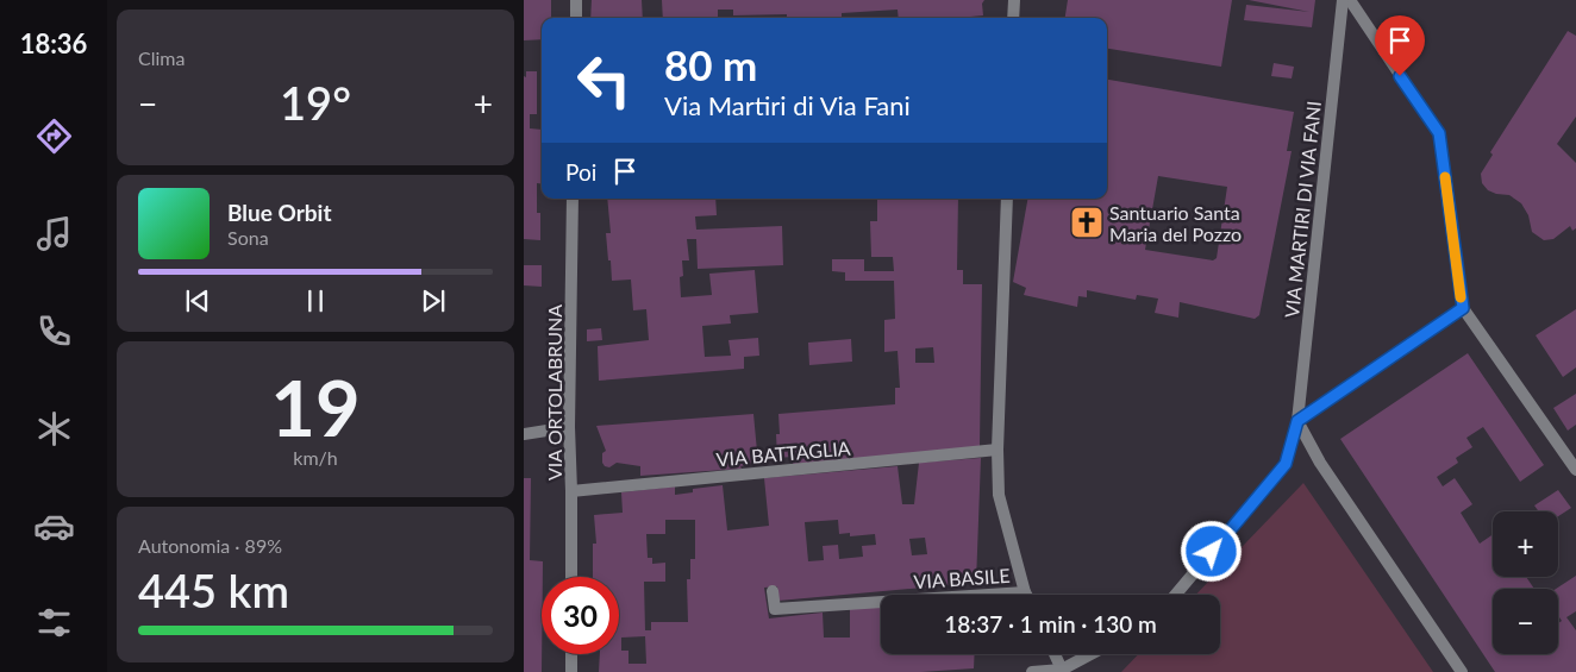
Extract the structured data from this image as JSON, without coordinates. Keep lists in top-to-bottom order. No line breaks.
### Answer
{"streets":{"street":["VIA MARTIRI DI VIA FANI","VIA ORTOLABRUNA","VIA BATTAGLIA","VIA BASILE"]},"crossings":[["VIA ORTOLABRUNA","VIA BATTAGLIA"]],"places":{"church":["Santuario Santa Maria del Pozzo"]},"page":{"tabs":"18:36","tile":["Clima",["19","km/h"],["Autonomia · 89%","445 km"]],"turn":["80 m","Via Martiri di Via Fani"],"heat":["−","19°","+"],"then":"Poi","song":["Blue Orbit","Sona"],"map_buttons":["+","−"],"limit":"30","trip":"18:37 · 1 min · 130 m"}}
